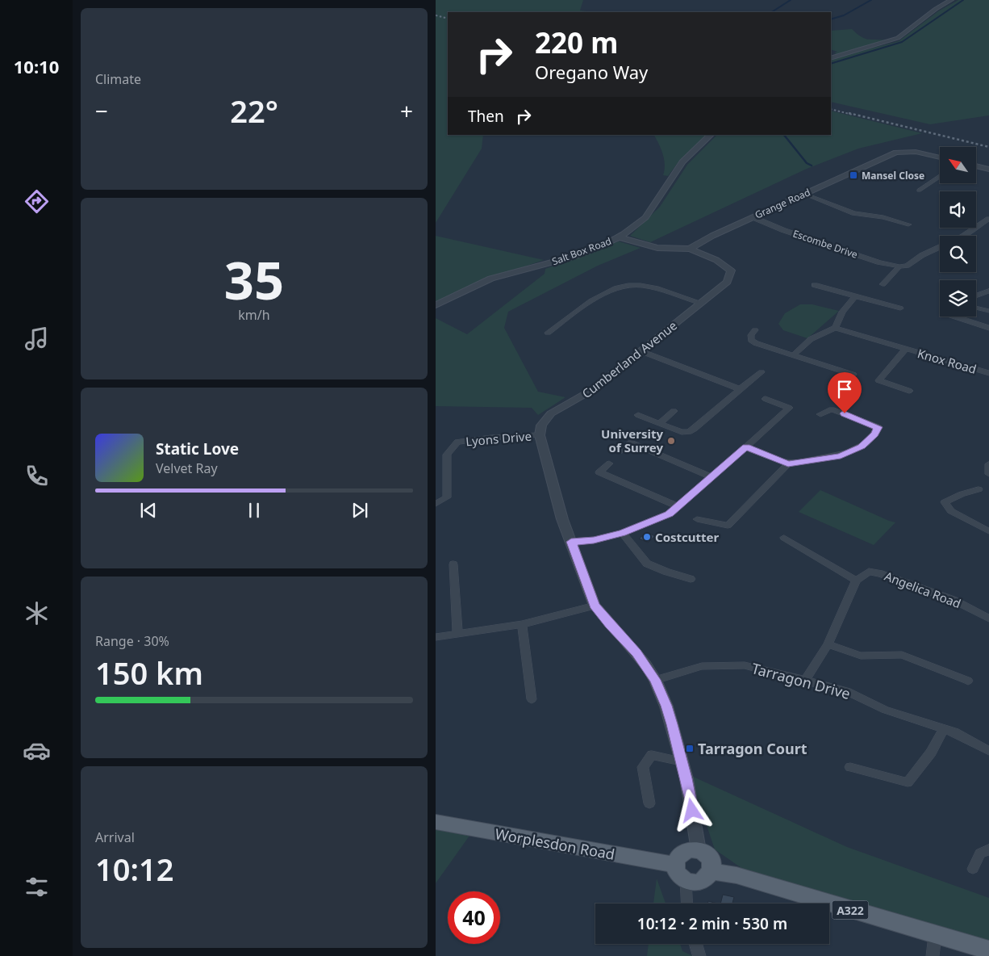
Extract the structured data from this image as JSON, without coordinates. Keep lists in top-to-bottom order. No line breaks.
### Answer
{"streets":{"main road":["Worplesdon Road","A322"],"street":["Grange Road","Escombe Drive","Salt Box Road","Cumberland Avenue","Knox Road","Lyons Drive","Angelica Road","Tarragon Drive"]},"crossings":[["Grange Road","Escombe Drive"],["Grange Road","Cumberland Avenue"],["Cumberland Avenue","Lyons Drive"],["Worplesdon Road","A322"]],"places":{"transit":["Mansel Close","Tarragon Court"],"other":["University of Surrey","Costcutter"]},"north":"top left","page":{"tabs":"10:10","tile":["Climate",["35","km/h"],["Range · 30%","150 km"],["Arrival","10:12"]],"turn":["220 m","Oregano Way"],"heat":["−","22°","+"],"then":"Then","song":["Static Love","Velvet Ray"],"limit":"40","trip":"10:12 · 2 min · 530 m"}}
